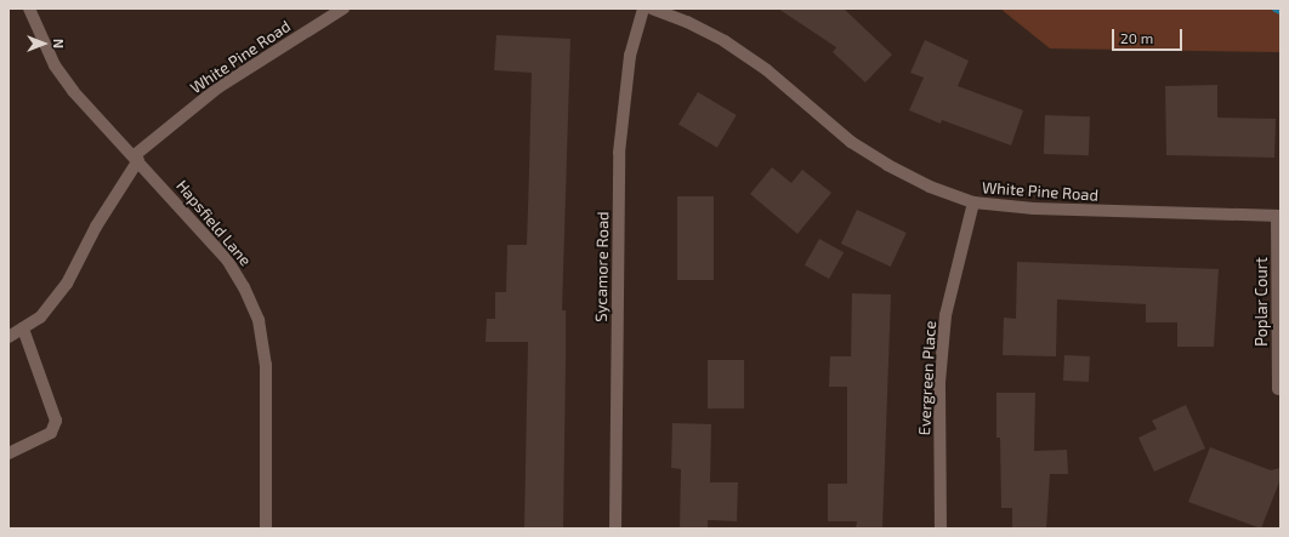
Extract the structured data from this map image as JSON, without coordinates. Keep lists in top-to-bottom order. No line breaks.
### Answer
{"streets":{"street":["White Pine Road","Hapsfield Lane","Sycamore Road","Poplar Court","Evergreen Place"]},"crossings":[["White Pine Road","Hapsfield Lane"],["White Pine Road","Poplar Court"],["White Pine Road","Evergreen Place"]],"scale_bar":"20 m","north":"right"}
